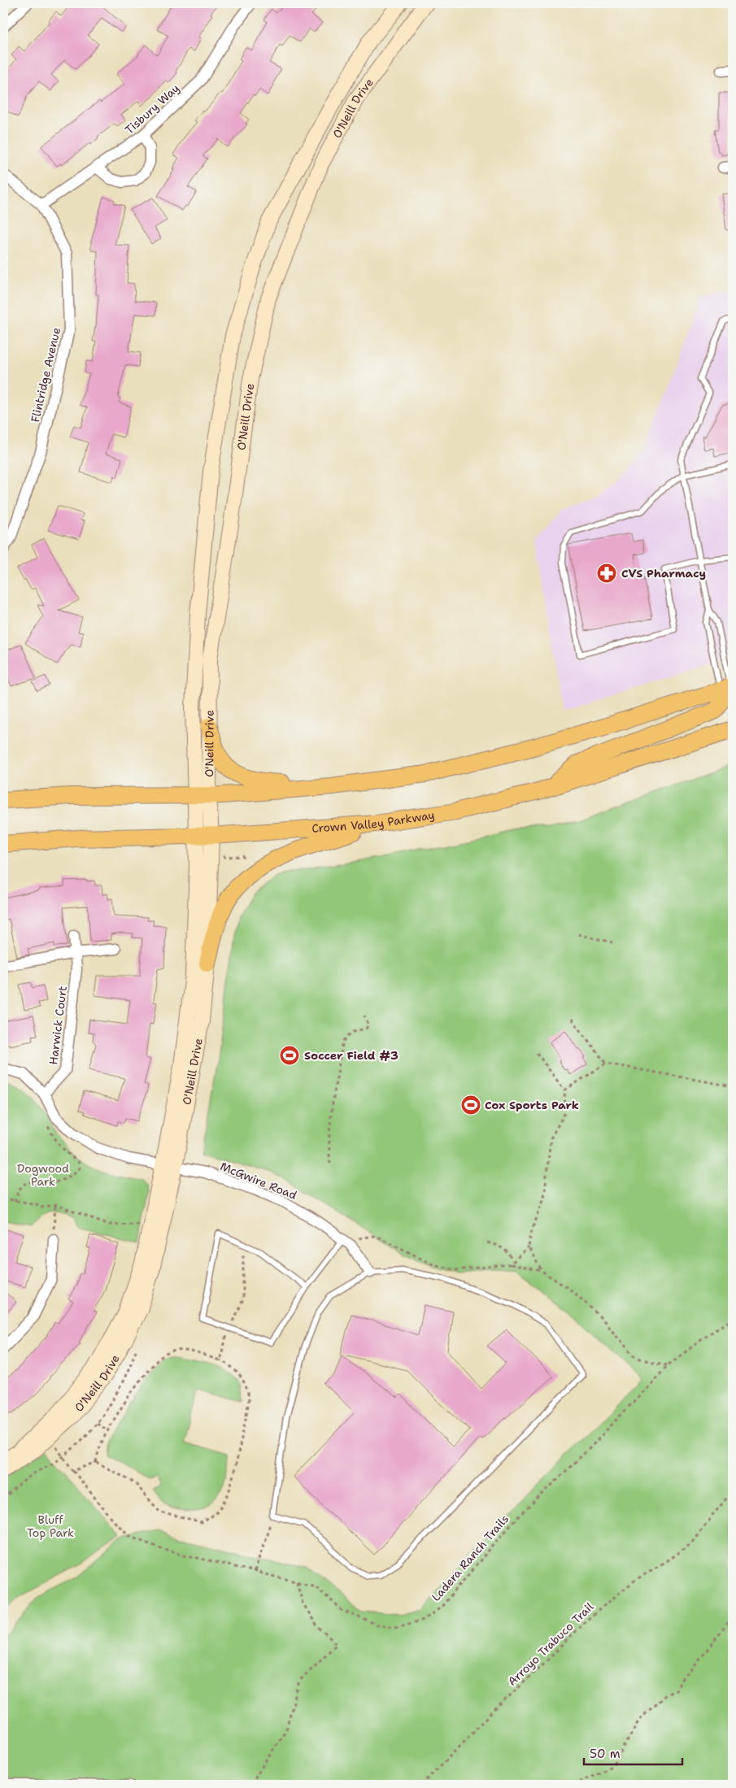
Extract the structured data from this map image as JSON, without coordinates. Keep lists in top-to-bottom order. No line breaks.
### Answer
{"streets":{"main road":["O'Neill Drive","Crown Valley Parkway"],"street":["Tisbury Way","Flintridge Avenue","Harwick Court","McGwire Road"],"path":["Ladera Ranch Trails","Arroyo Trabuco Trail"]},"crossings":[["Tisbury Way","Flintridge Avenue"],["O'Neill Drive","Crown Valley Parkway"],["O'Neill Drive","McGwire Road"],["O'Neill Drive","Ladera Ranch Trails"],["Harwick Court","McGwire Road"]],"parks":["Dogwood Park","Bluff Top Park"],"places":{"pharmacy":["CVS Pharmacy"],"sports":["Soccer Field #3","Cox Sports Park"]},"scale_bar":"50 m"}
